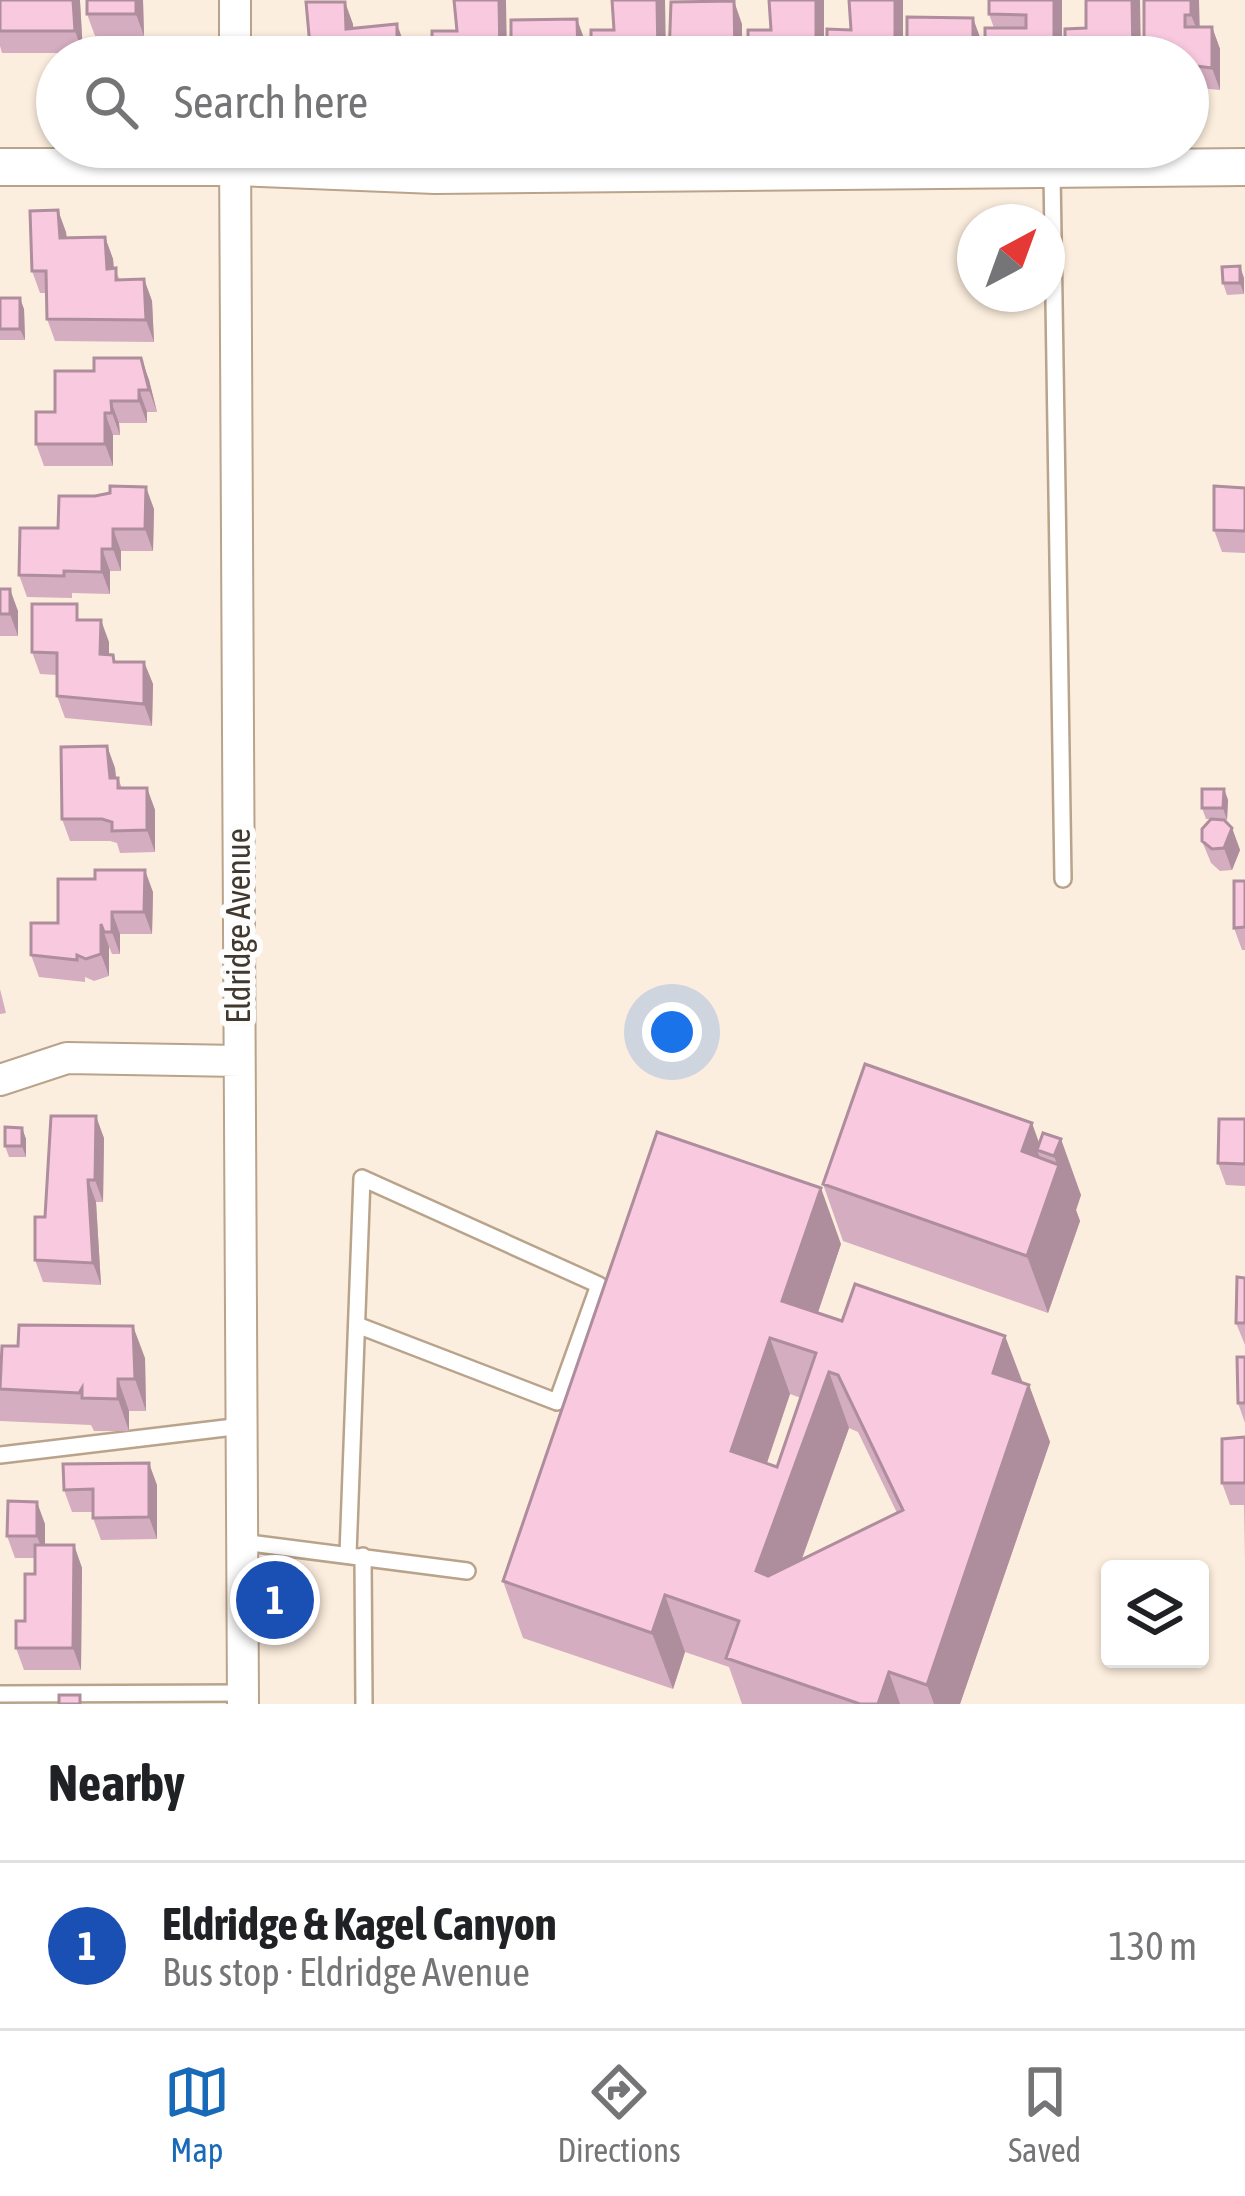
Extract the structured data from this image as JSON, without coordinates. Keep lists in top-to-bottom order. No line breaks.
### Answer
{"streets":{"street":["Eldridge Avenue"]},"north":"top right","page":{"search":"Search here","pins":"1","heading":"Nearby","list":[{"mark":"1","name":"Eldridge & Kagel Canyon","note":"Bus stop · Eldridge Avenue","value":"130 m"}],"nav":["Map","Directions","Saved"]}}
